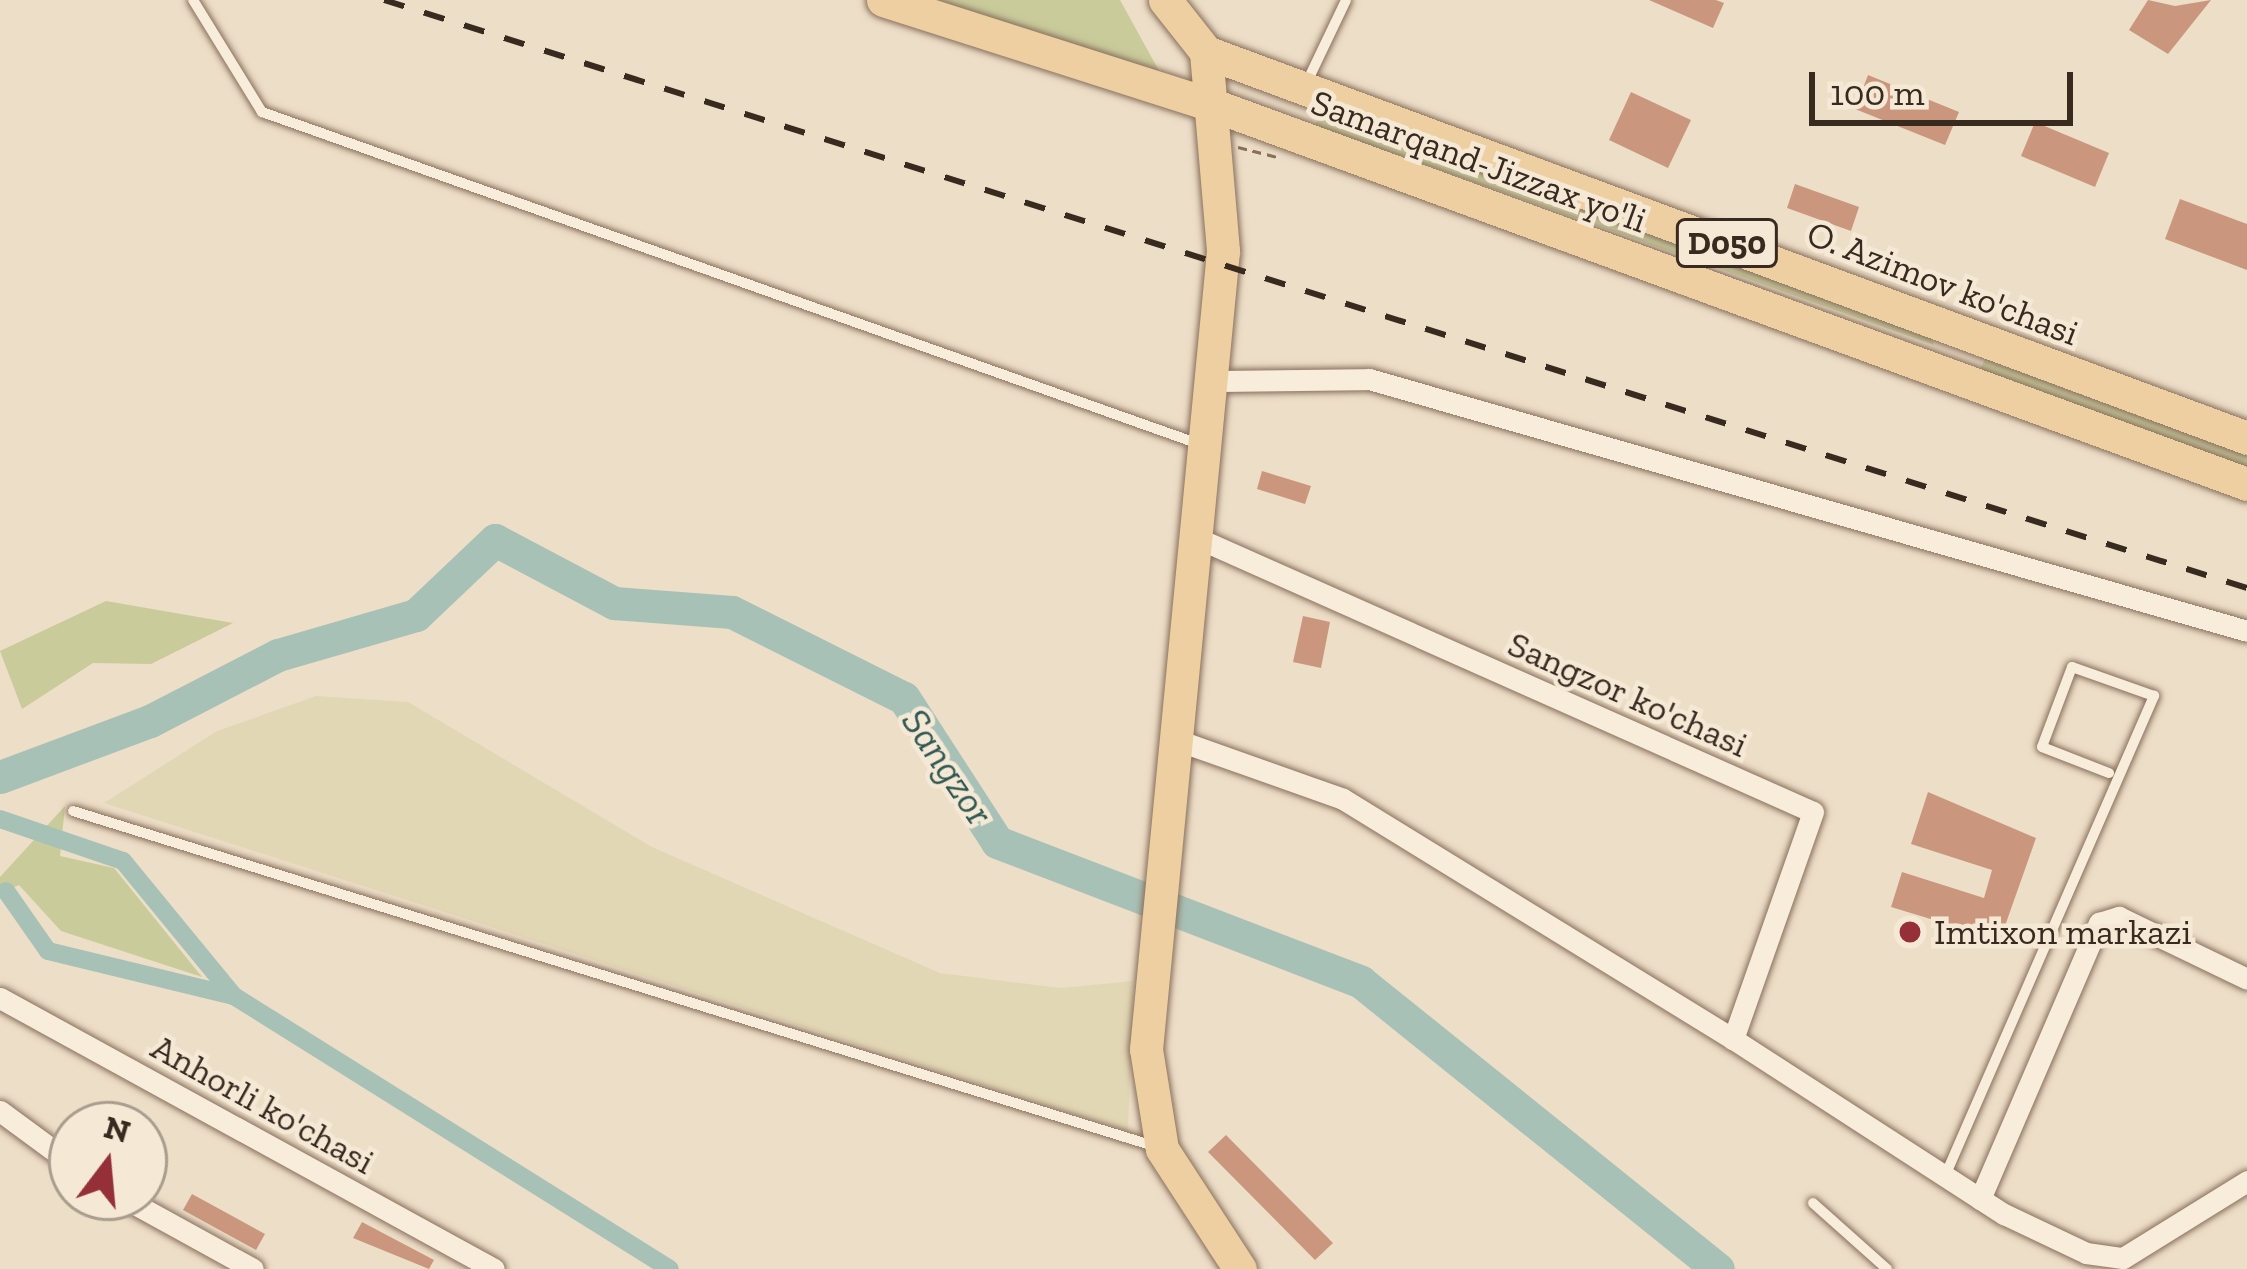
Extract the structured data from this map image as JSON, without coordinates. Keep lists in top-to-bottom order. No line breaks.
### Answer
{"streets":{"main road":["Samarqand-Jizzax yo'li","D050","O. Azimov ko'chasi"],"street":["Sangzor ko'chasi","Anhorli ko'chasi"]},"crossings":[["D050","O. Azimov ko'chasi"]],"water":["Sangzor"],"places":["Imtixon markazi"],"scale_bar":"100 m","north":"top"}
